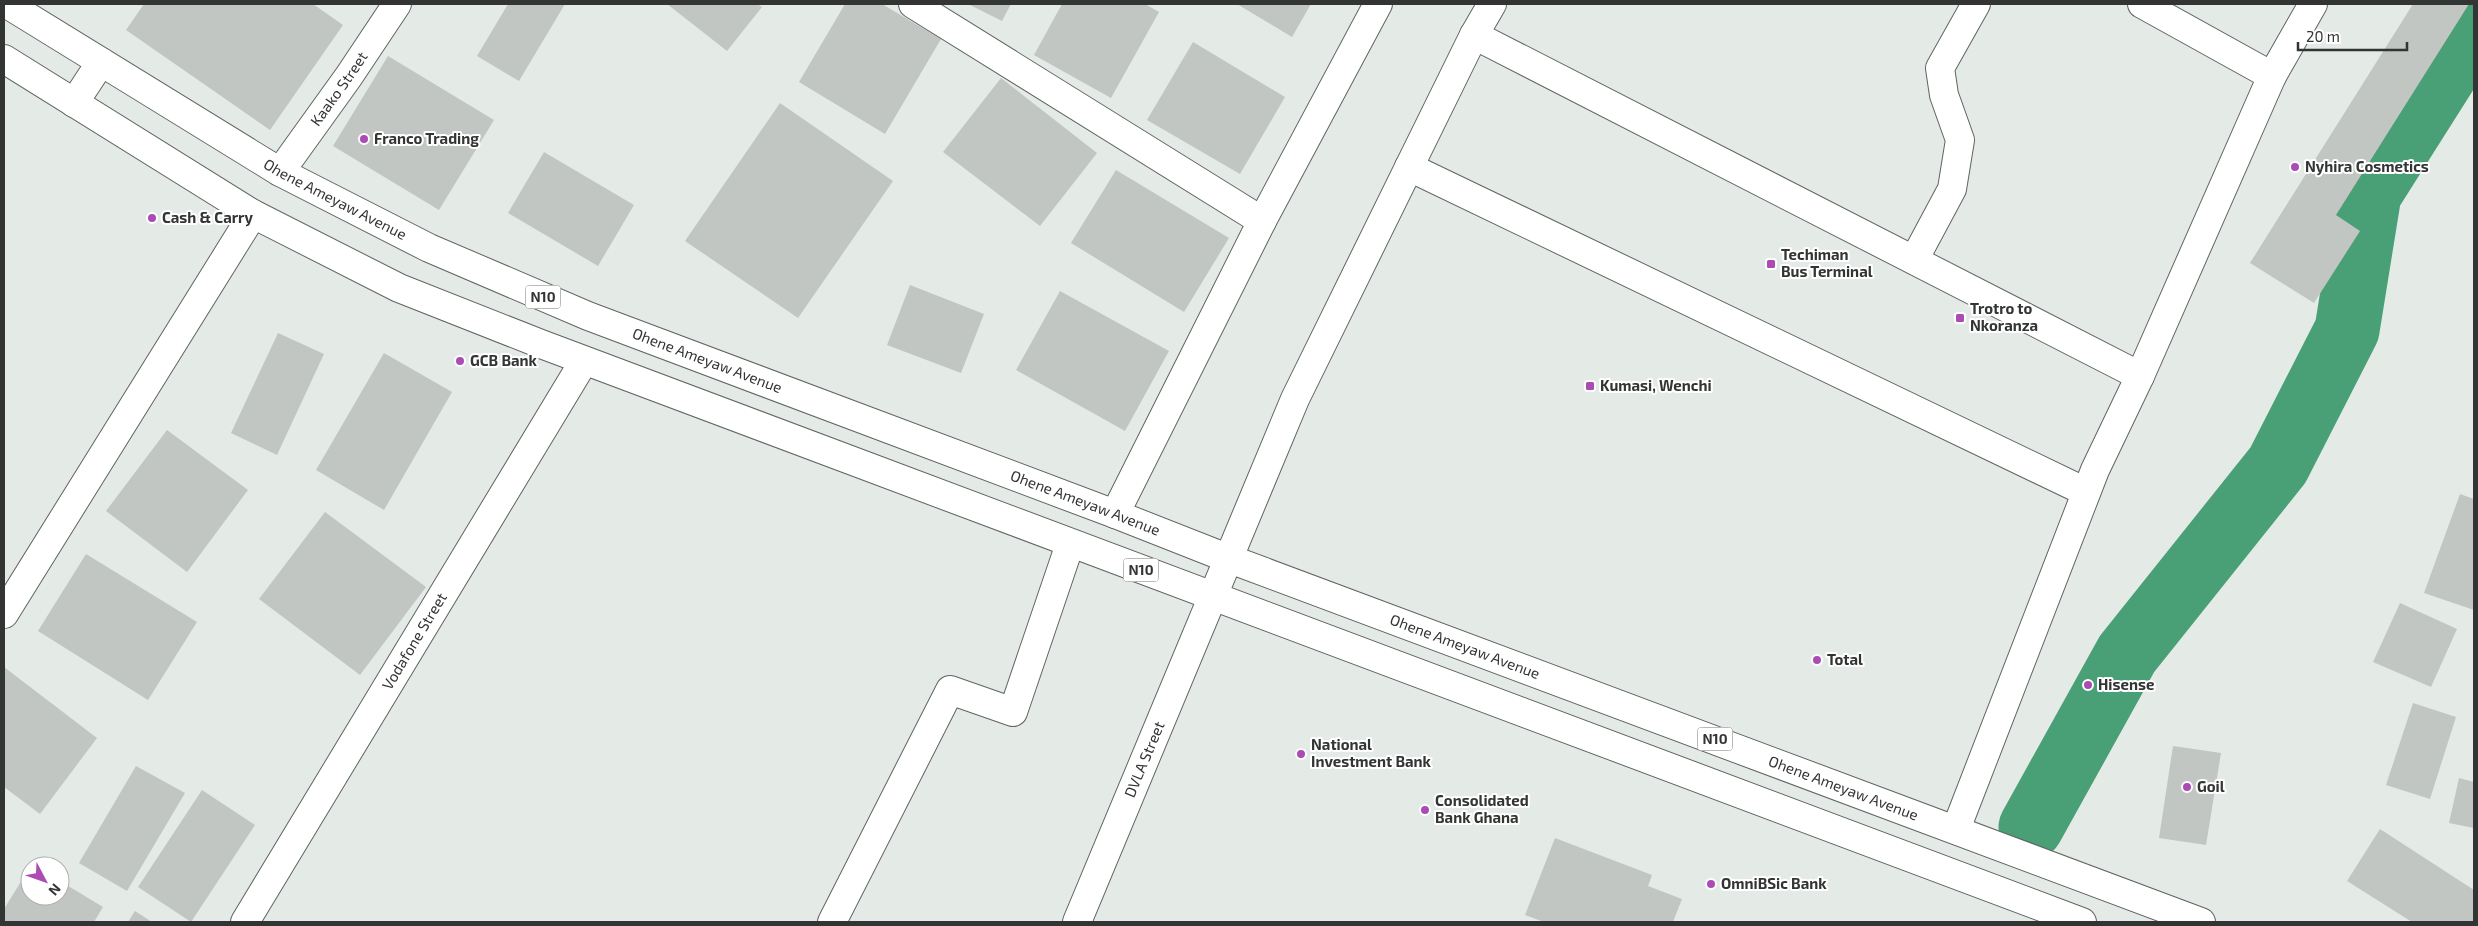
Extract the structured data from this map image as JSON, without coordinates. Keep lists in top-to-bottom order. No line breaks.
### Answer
{"streets":{"main road":["Kaako Street","Ohene Ameyaw Avenue","N10","Vodafone Street","DVLA Street"]},"crossings":[["Kaako Street","Ohene Ameyaw Avenue"],["Ohene Ameyaw Avenue","DVLA Street"],["N10","Vodafone Street"],["N10","DVLA Street"]],"places":{"other":["Franco Trading","Nyhira Cosmetics","Cash & Carry","GCB Bank","Total","Hisense","National Investment Bank","Goil","Consolidated Bank Ghana","OmniBSic Bank"],"transit":["Techiman Bus Terminal","Trotro to Nkoranza","Kumasi, Wenchi"]},"scale_bar":"20 m","north":"bottom right"}
